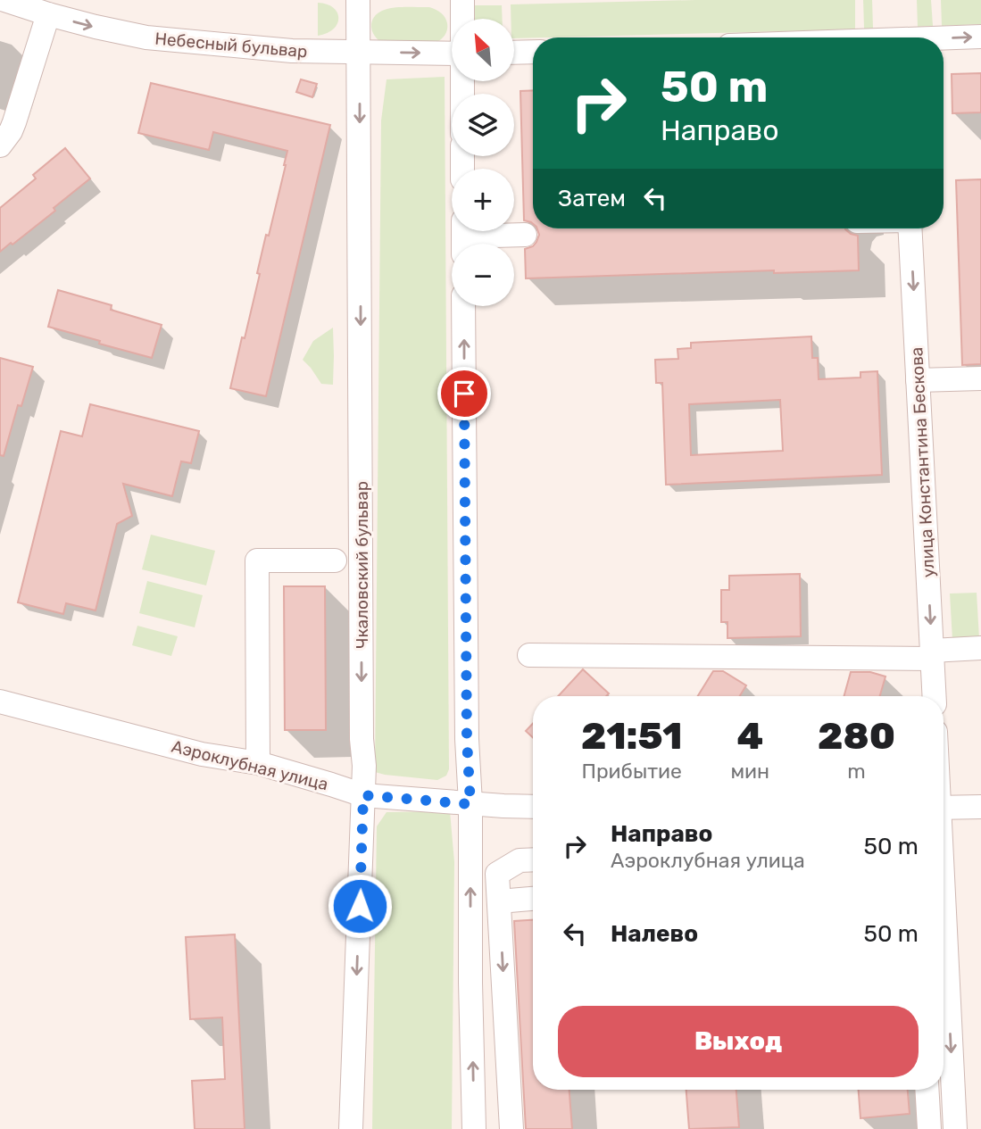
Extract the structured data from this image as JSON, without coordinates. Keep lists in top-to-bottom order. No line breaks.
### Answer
{"streets":{"street":["Небесный бульвар","улица Константина Бескова","Чкаловский бульвар","Аэроклубная улица"]},"crossings":[["Небесный бульвар","Чкаловский бульвар"],["Чкаловский бульвар","Аэроклубная улица"]],"one_way":["Небесный бульвар","улица Константина Бескова"],"north":"top left","page":{"map_buttons":["+","−"],"turn":["50 m","Направо"],"then":"Затем","eta":["21:51","Прибытие","4","мин","280","m"],"list":[{"name":"Направо","note":"Аэроклубная улица","value":"50 m"},{"name":"Налево","value":"50 m"}],"buttons":"Выход"}}
